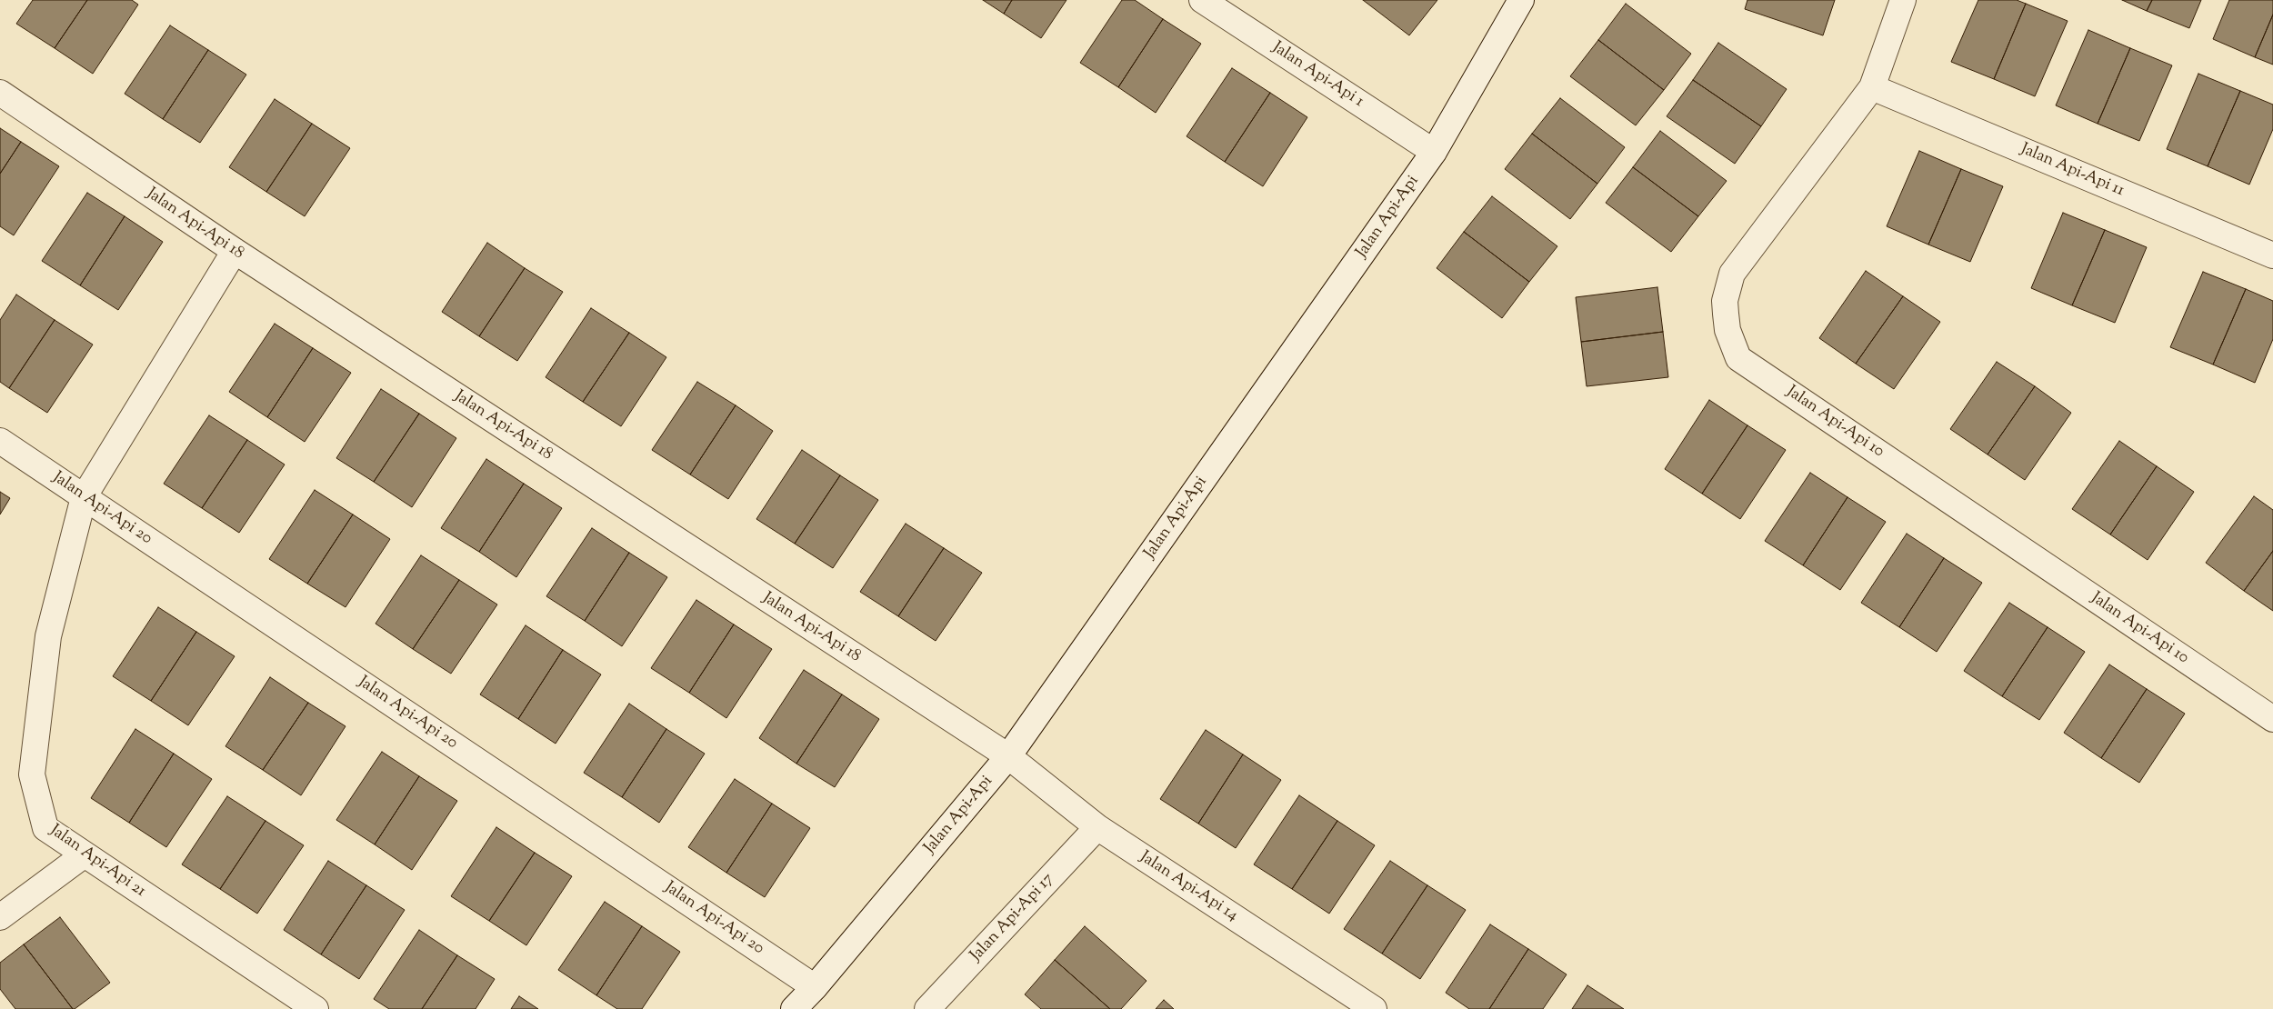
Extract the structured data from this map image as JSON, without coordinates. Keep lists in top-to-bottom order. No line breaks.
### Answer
{"streets":{"street":["Jalan Api-Api 1","Jalan Api-Api 11","Jalan Api-Api","Jalan Api-Api 18","Jalan Api-Api 10","Jalan Api-Api 20","Jalan Api-Api 21","Jalan Api-Api 14","Jalan Api-Api 17"]},"crossings":[["Jalan Api-Api 1","Jalan Api-Api"],["Jalan Api-Api 11","Jalan Api-Api 10"],["Jalan Api-Api","Jalan Api-Api 18"],["Jalan Api-Api","Jalan Api-Api 20"],["Jalan Api-Api","Jalan Api-Api 14"],["Jalan Api-Api 18","Jalan Api-Api 21"],["Jalan Api-Api 18","Jalan Api-Api 14"],["Jalan Api-Api 20","Jalan Api-Api 21"],["Jalan Api-Api 14","Jalan Api-Api 17"]]}
